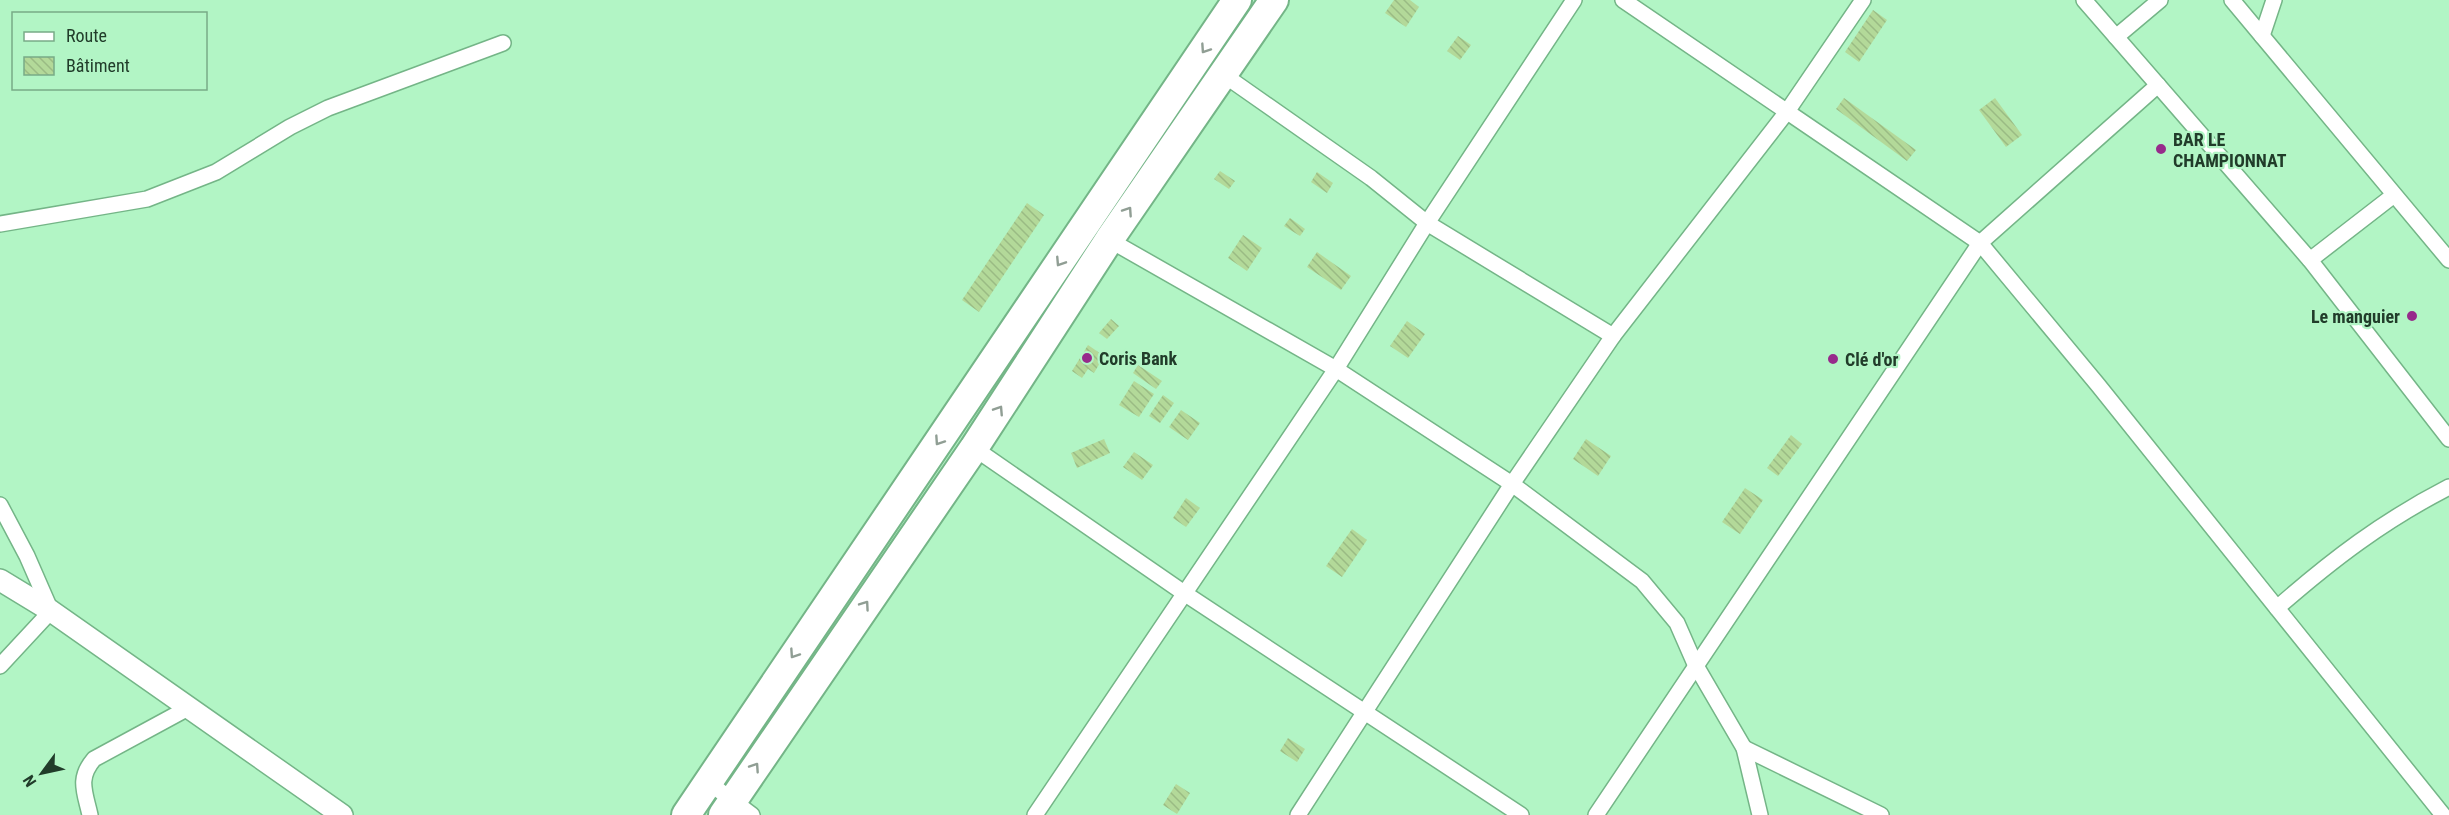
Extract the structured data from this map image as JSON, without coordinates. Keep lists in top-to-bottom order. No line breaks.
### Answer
{"places":["BAR LE CHAMPIONNAT","Le manguier","Coris Bank","Clé d'or"],"legend":["Route","Bâtiment"],"north":"bottom left"}
